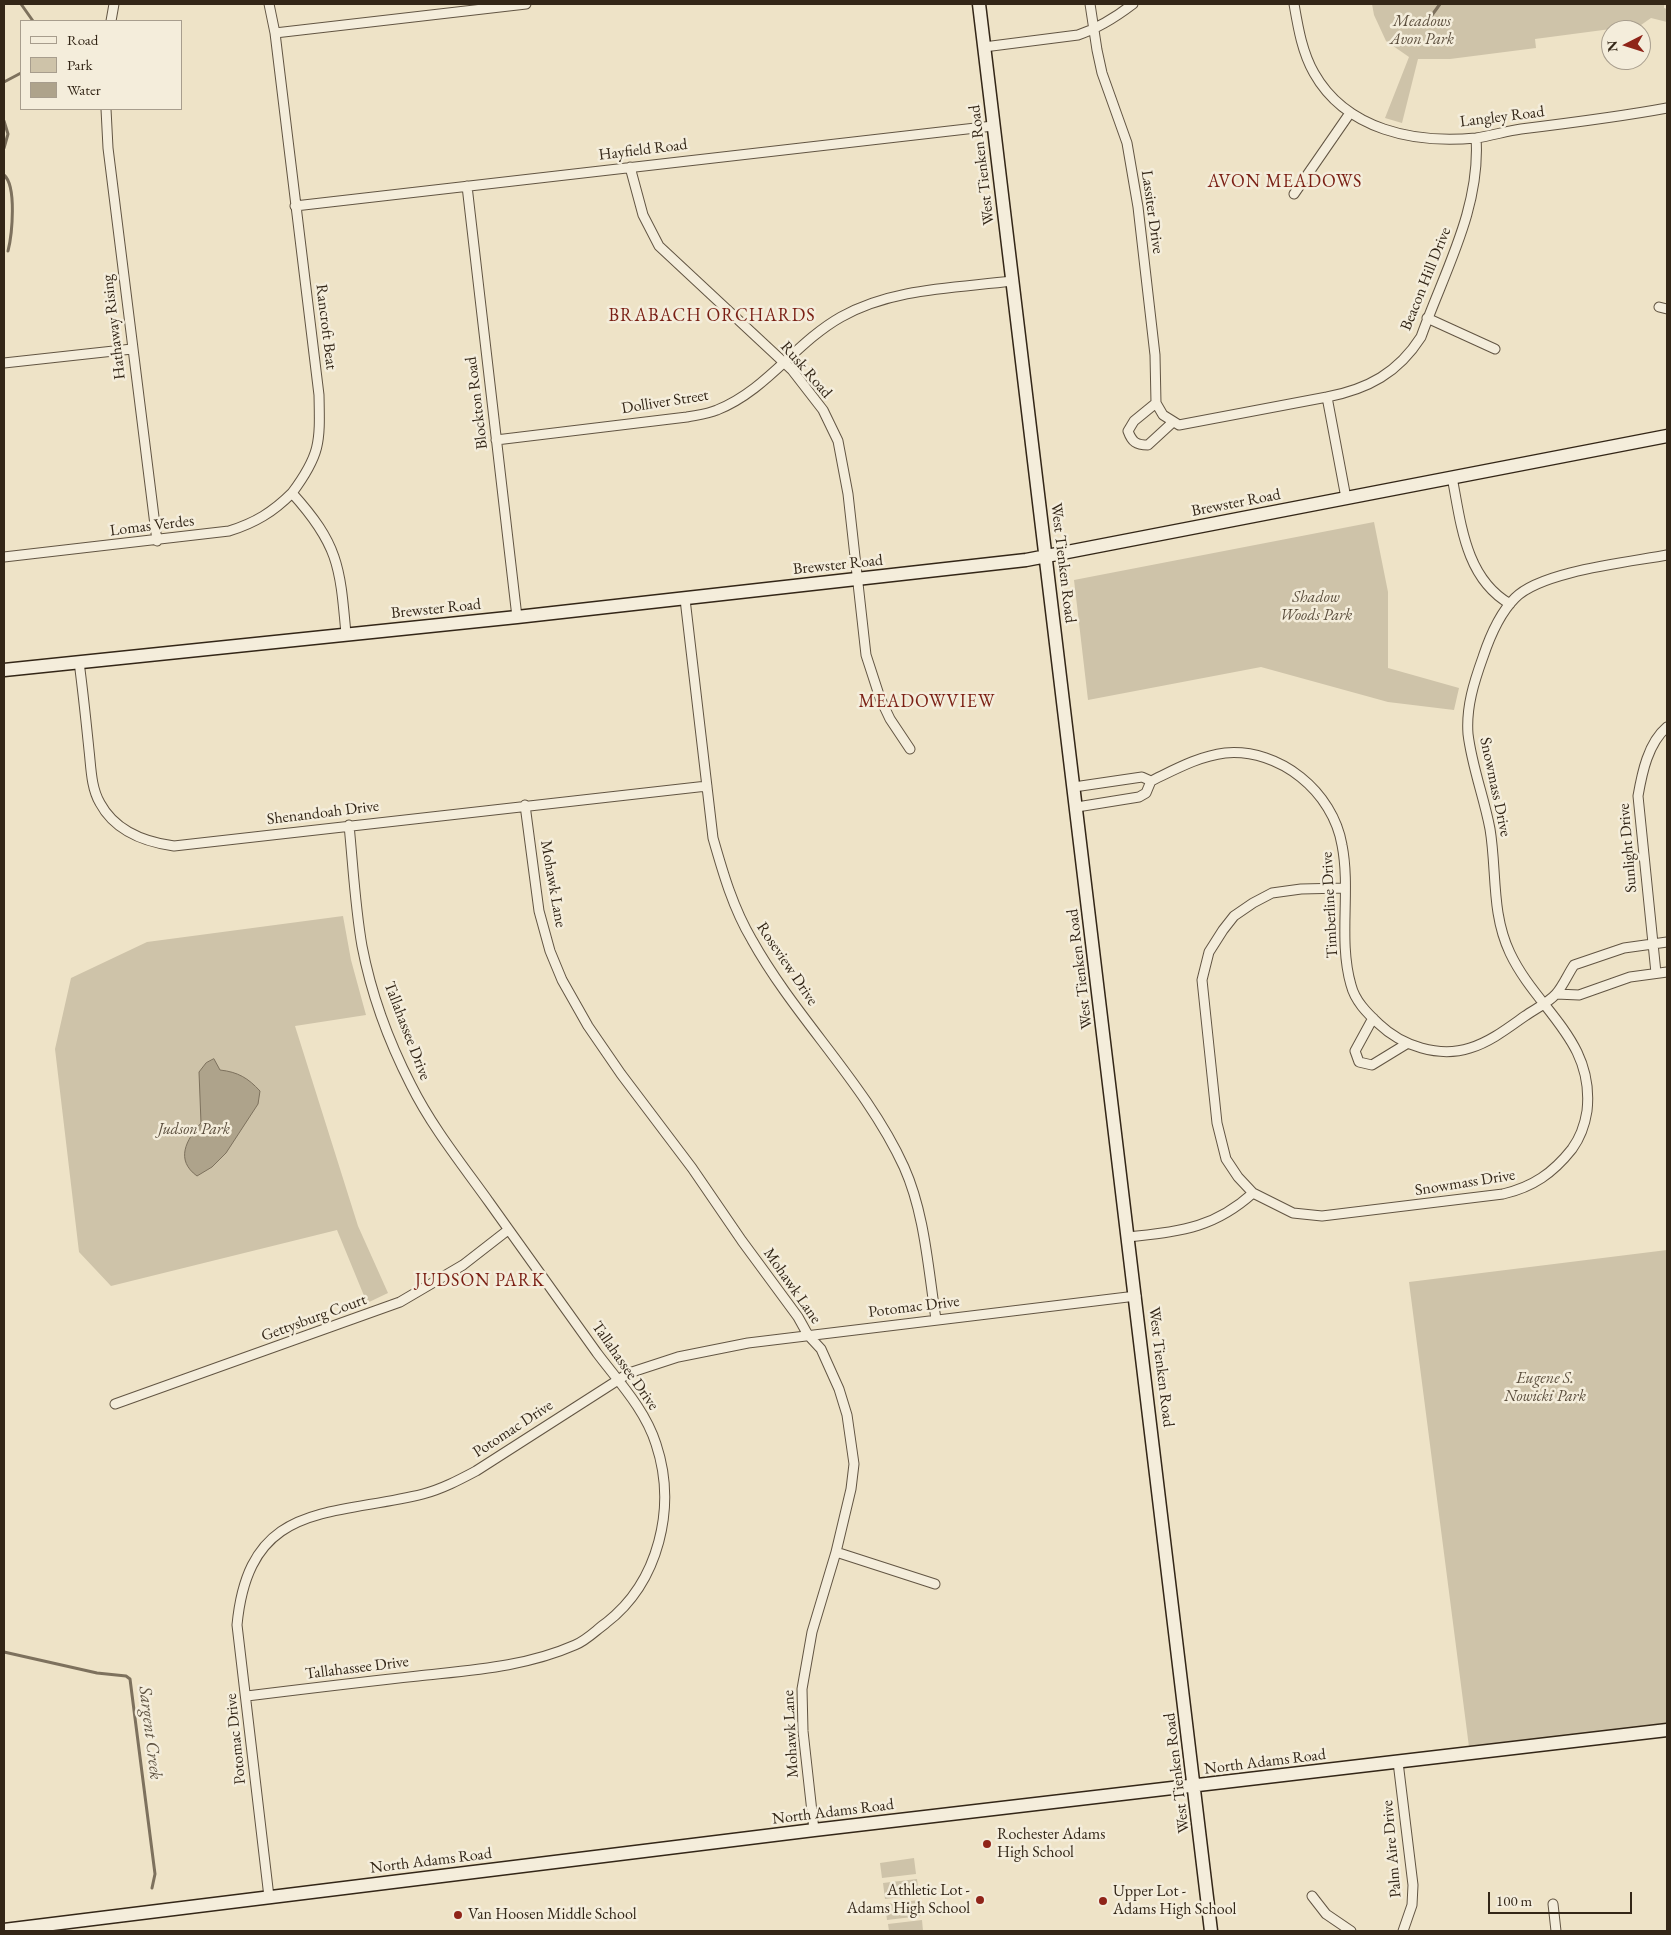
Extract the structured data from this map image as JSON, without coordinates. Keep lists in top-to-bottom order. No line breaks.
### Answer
{"streets":{"street":["Langley Road","Hayfield Road","West Tienken Road","Lassiter Drive","Beacon Hill Drive","Hathaway Rising","Rancroft Beat","Rusk Road","Dolliver Street","Blockton Road","Brewster Road","Lomas Verdes","Snowmass Drive","Shenandoah Drive","Sunlight Drive","Mohawk Lane","Timberline Drive","Roseview Drive","Tallahassee Drive","Potomac Drive","Gettysburg Court","North Adams Road","Palm Aire Drive"]},"crossings":[["Langley Road","Beacon Hill Drive"],["Hayfield Road","West Tienken Road"],["Hayfield Road","Rancroft Beat"],["Hayfield Road","Rusk Road"],["Hayfield Road","Blockton Road"],["West Tienken Road","Dolliver Street"],["West Tienken Road","Brewster Road"],["West Tienken Road","Timberline Drive"],["West Tienken Road","Potomac Drive"],["West Tienken Road","North Adams Road"],["Hathaway Rising","Lomas Verdes"],["Rancroft Beat","Lomas Verdes"],["Rusk Road","Dolliver Street"],["Rusk Road","Brewster Road"],["Dolliver Street","Blockton Road"],["Blockton Road","Brewster Road"],["Brewster Road","Shenandoah Drive"],["Brewster Road","Roseview Drive"],["Snowmass Drive","Timberline Drive"],["Shenandoah Drive","Mohawk Lane"],["Shenandoah Drive","Roseview Drive"],["Shenandoah Drive","Tallahassee Drive"],["Sunlight Drive","Timberline Drive"],["Mohawk Lane","Potomac Drive"],["Mohawk Lane","North Adams Road"],["Roseview Drive","Potomac Drive"],["Tallahassee Drive","Potomac Drive"],["Tallahassee Drive","Gettysburg Court"],["Potomac Drive","North Adams Road"],["North Adams Road","Palm Aire Drive"]],"districts":["AVON MEADOWS","BRABACH ORCHARDS","MEADOWVIEW","JUDSON PARK"],"water":["Sargent Creek"],"parks":["Meadows Avon Park","Shadow Woods Park","Judson Park","Eugene S. Nowicki Park"],"places":["Rochester Adams High School","Athletic Lot - Adams High School","Upper Lot - Adams High School","Van Hoosen Middle School"],"legend":["Road","Park","Water"],"scale_bar":"100 m","north":"left"}
